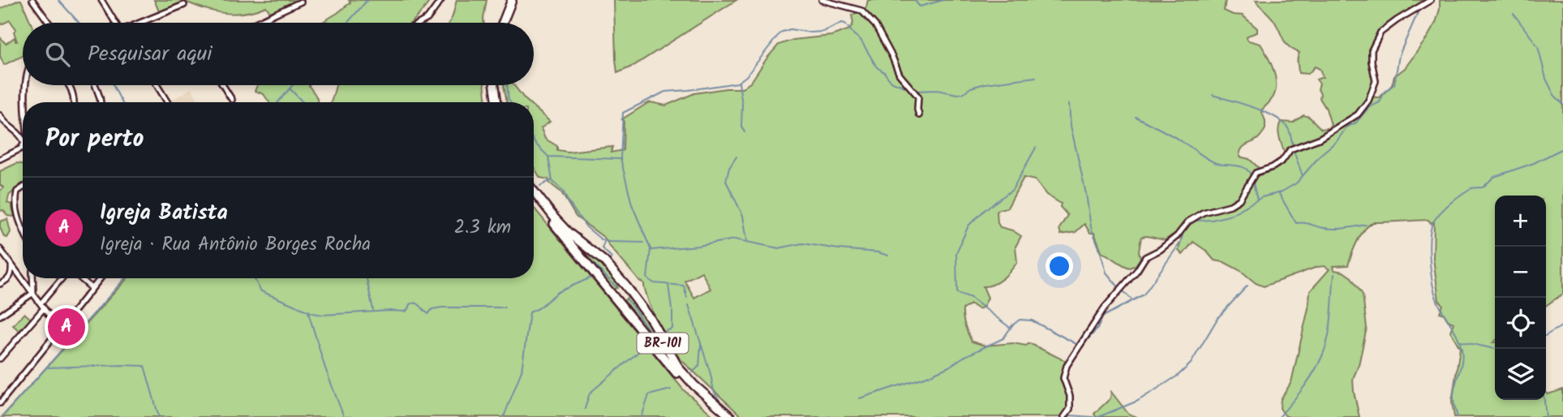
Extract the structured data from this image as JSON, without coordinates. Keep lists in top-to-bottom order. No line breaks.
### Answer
{"streets":{"highway":["BR-101"]},"page":{"search":"Pesquisar aqui","heading":"Por perto","list":[{"mark":"A","name":"Igreja Batista","note":"Igreja · Rua Antônio Borges Rocha","value":"2.3 km"}],"map_buttons":["+","−"],"pins":"A"}}
